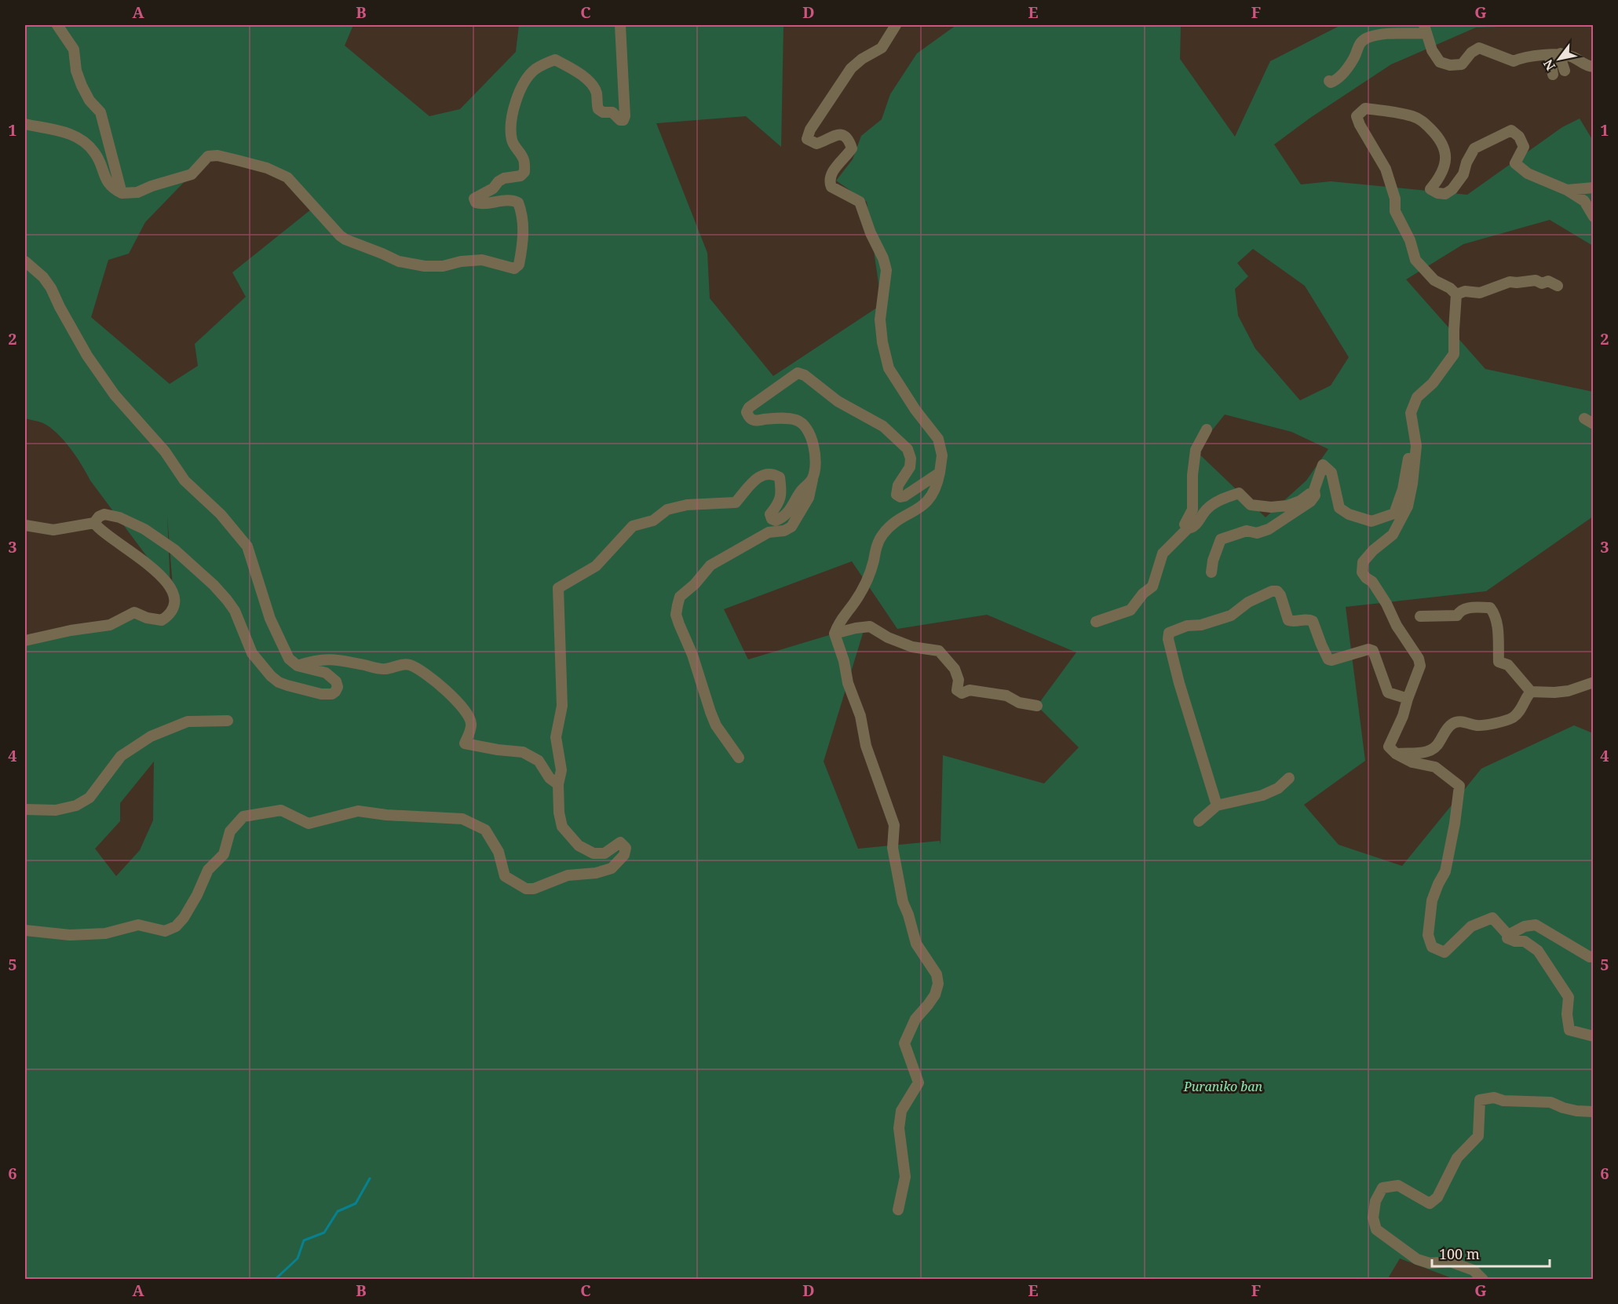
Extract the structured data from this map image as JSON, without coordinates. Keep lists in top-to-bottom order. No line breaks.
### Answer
{"parks":["Puraniko ban"],"scale_bar":"100 m","north":"bottom left","grid":{"columns":["A","B","C","D","E","F","G"],"rows":["1","2","3","4","5","6"]}}
